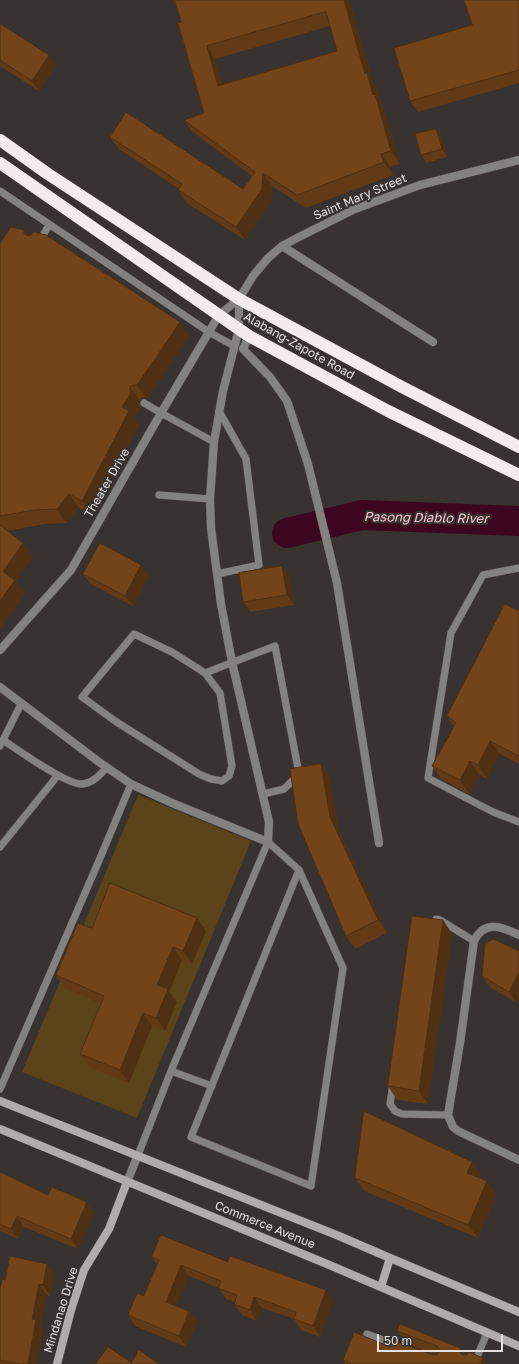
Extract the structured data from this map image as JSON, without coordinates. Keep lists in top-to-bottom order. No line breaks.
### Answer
{"streets":{"highway":["Alabang-Zapote Road"],"main road":["Commerce Avenue","Mindanao Drive"],"street":["Saint Mary Street","Theater Drive"]},"crossings":[["Saint Mary Street","Alabang-Zapote Road"],["Saint Mary Street","Theater Drive"],["Alabang-Zapote Road","Theater Drive"],["Commerce Avenue","Mindanao Drive"]],"water":["Pasong Diablo River"],"scale_bar":"50 m"}
